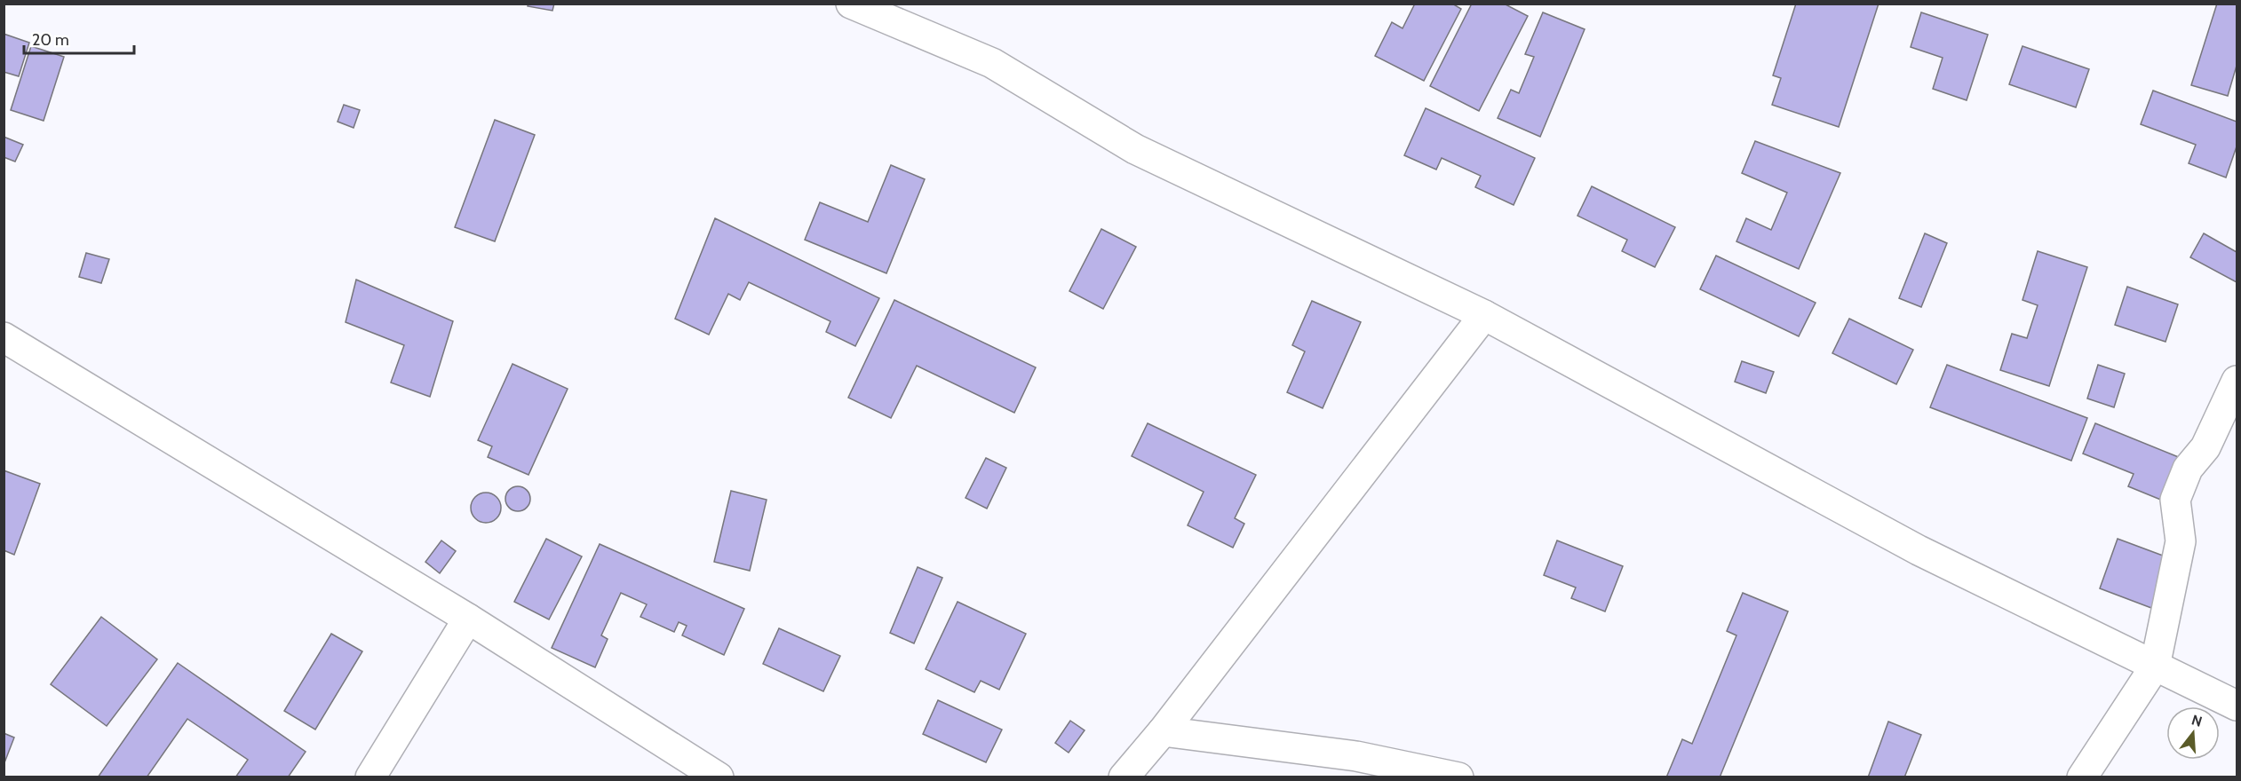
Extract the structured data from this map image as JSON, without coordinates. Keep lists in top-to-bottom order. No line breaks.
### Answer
{"scale_bar":"20 m","north":"top"}
